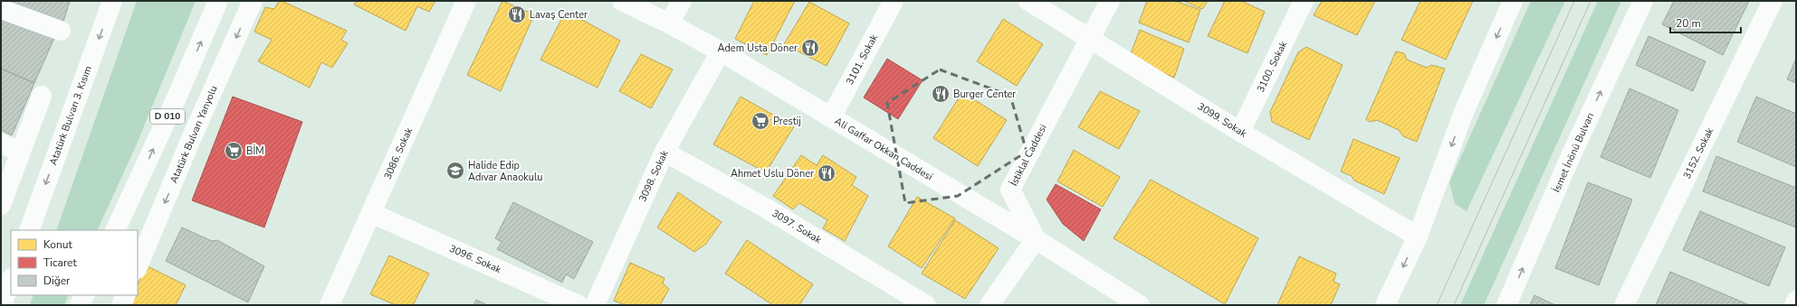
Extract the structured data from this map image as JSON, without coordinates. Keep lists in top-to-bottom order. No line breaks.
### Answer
{"streets":{"main road":["3101. Sokak","3100. Sokak","Atatürk Bulvarı 3. Kısım","D 010","3099. Sokak","Atatürk Bulvarı Yanyolu","Ali Gaffar Okkan Caddesi","İsmet İnönü Bulvarı","3086. Sokak","3152. Sokak","İstiklal Caddesi","3098. Sokak","3097. Sokak","3096. Sokak"]},"crossings":[["3101. Sokak","Ali Gaffar Okkan Caddesi"],["3100. Sokak","3099. Sokak"],["3099. Sokak","İstiklal Caddesi"],["Ali Gaffar Okkan Caddesi","İstiklal Caddesi"],["Ali Gaffar Okkan Caddesi","3098. Sokak"],["3086. Sokak","3096. Sokak"],["3098. Sokak","3097. Sokak"]],"places":{"restaurant":["Lavaş Center","Adem Usta Döner","Burger Center","Ahmet Uslu Döner"],"supermarket":["Prestij","BİM"],"school or university":["Halide Edip Adıvar Anaokulu"]},"legend":["Konut","Ticaret","Diğer"],"scale_bar":"20 m"}
